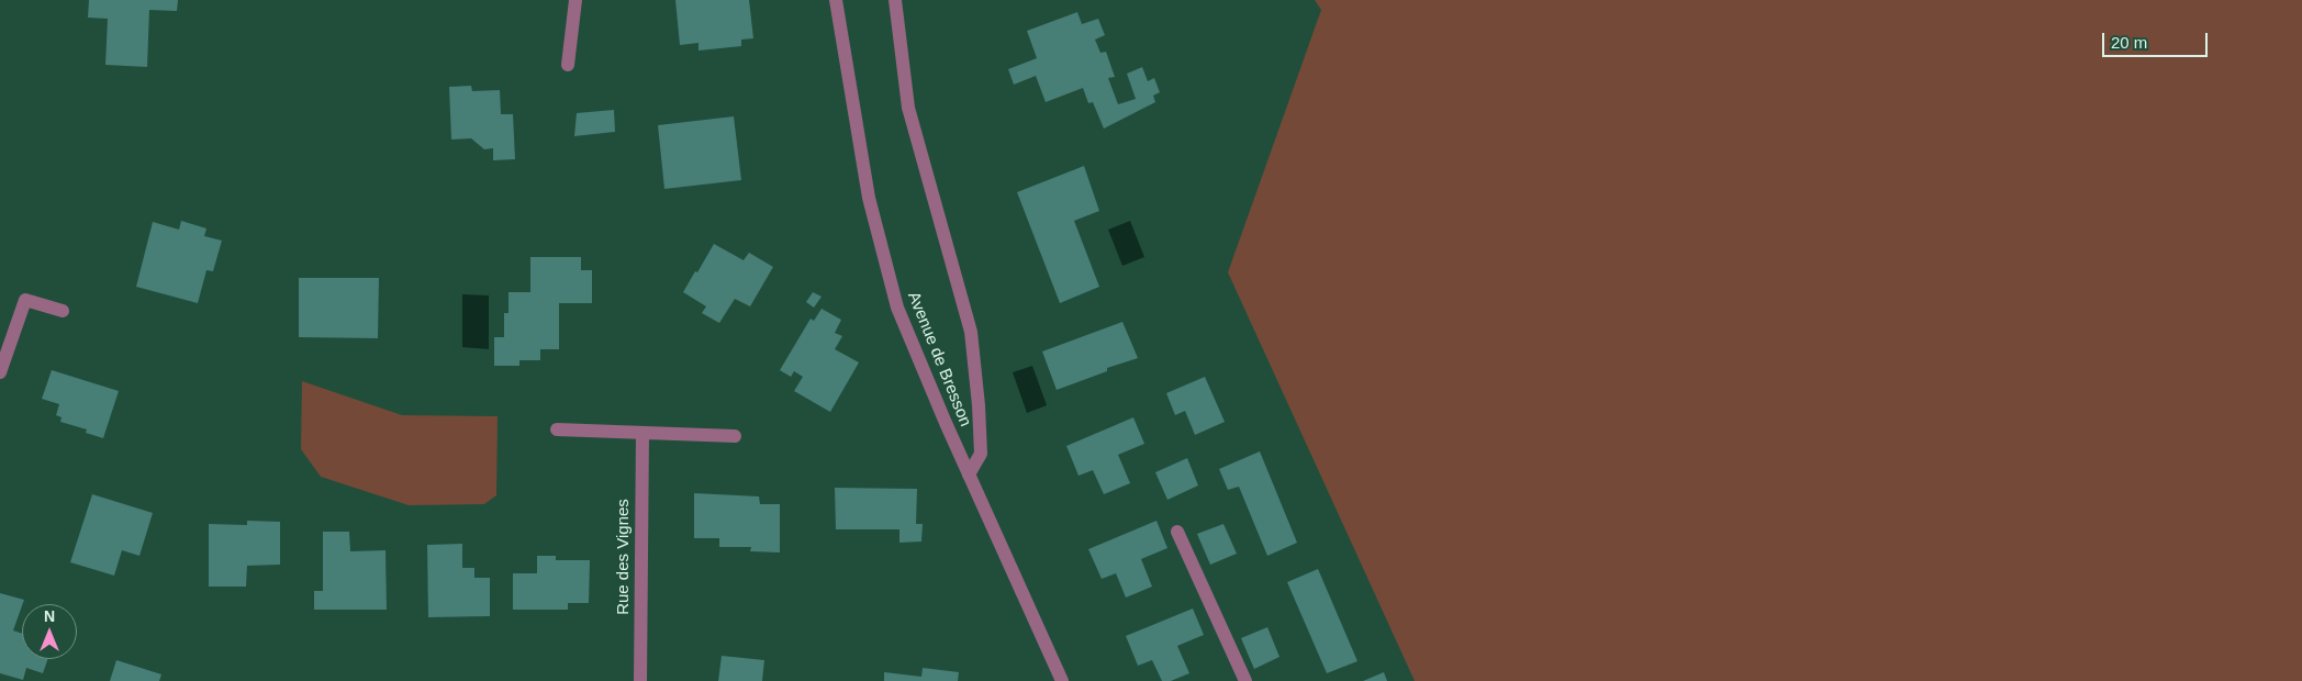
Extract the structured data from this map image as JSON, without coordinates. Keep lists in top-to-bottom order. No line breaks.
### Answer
{"streets":{"street":["Avenue de Bresson","Rue des Vignes"]},"scale_bar":"20 m","north":"top"}
